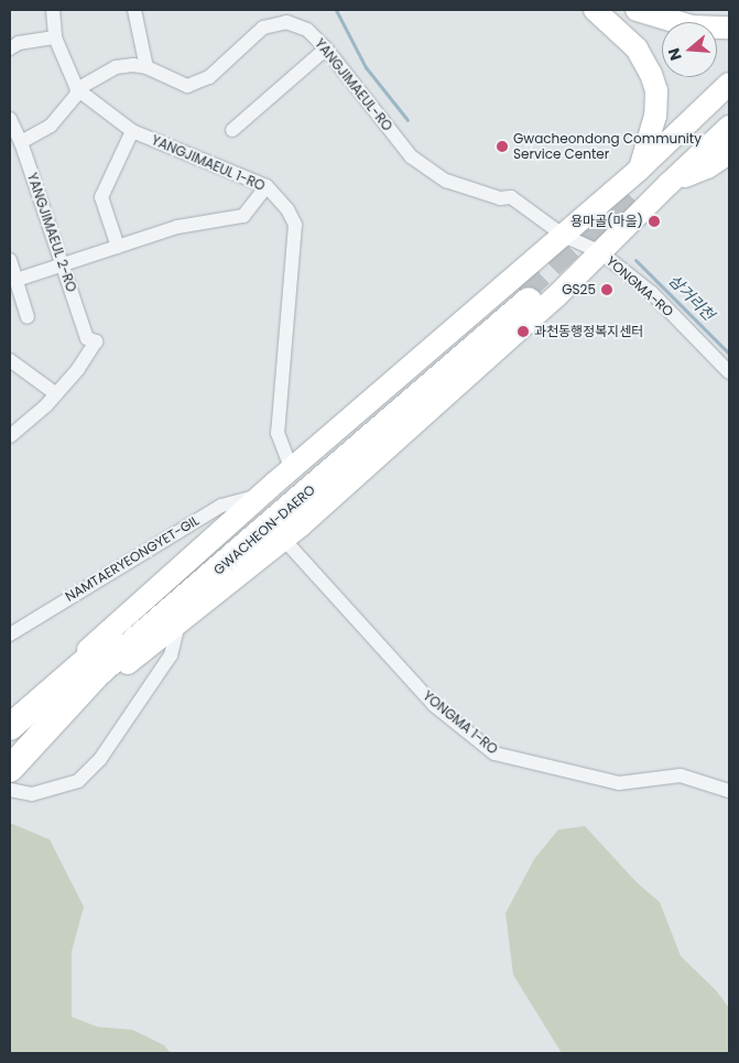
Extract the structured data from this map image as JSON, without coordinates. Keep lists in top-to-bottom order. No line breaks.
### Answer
{"streets":{"highway":["GWACHEON-DAERO"],"street":["YANGJIMAEUL-RO","YANGJIMAEUL 1-RO","YANGJIMAEUL 2-RO","YONGMA-RO","NAMTAERYEONGYET-GIL","YONGMA 1-RO"]},"crossings":[["YANGJIMAEUL-RO","YANGJIMAEUL 1-RO"],["YANGJIMAEUL-RO","YONGMA-RO"]],"water":["삼거리천"],"places":["Gwacheondong Community Service Center","용마골(마을)","GS25","과천동행정복지센터"],"north":"left"}
